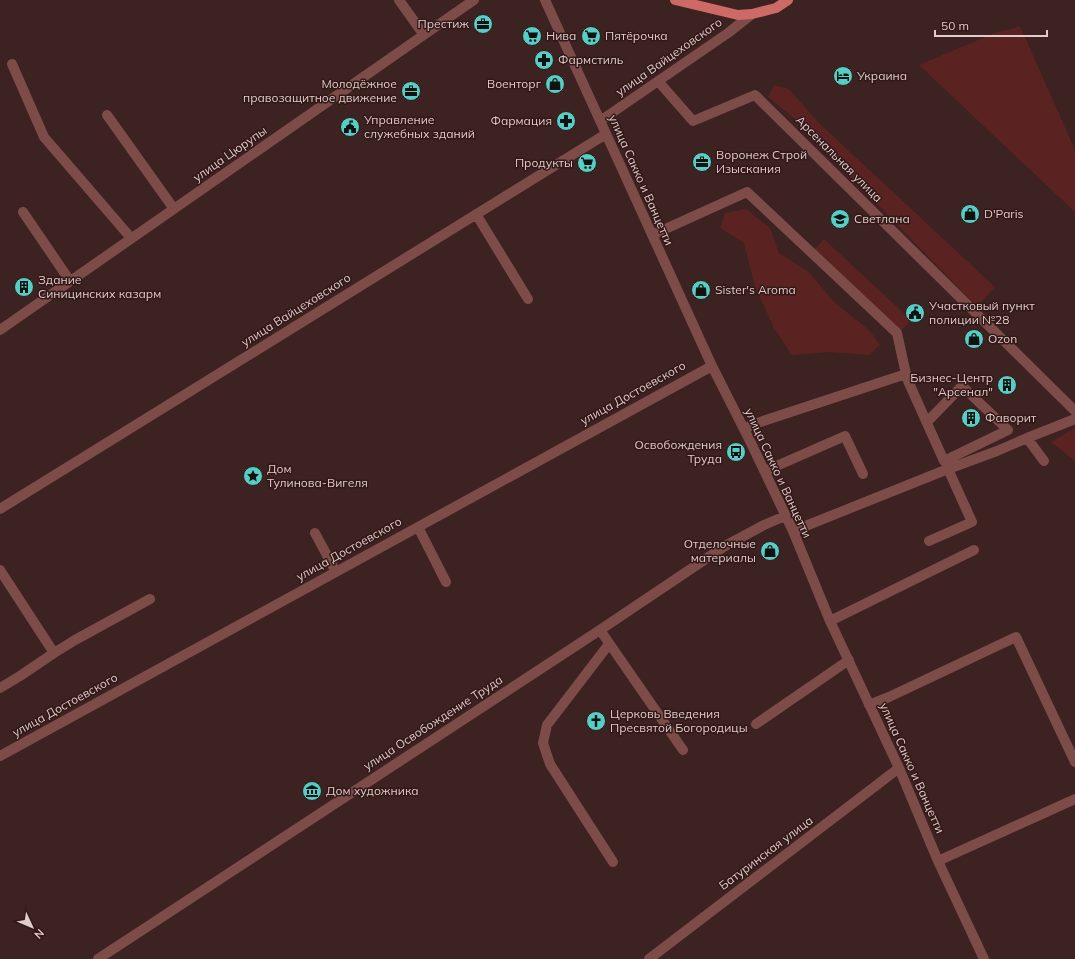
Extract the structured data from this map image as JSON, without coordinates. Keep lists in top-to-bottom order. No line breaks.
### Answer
{"streets":{"street":["улица Вайцеховского","улица Цюрупы","Арсенальная улица","улица Сакко и Ванцетти","улица Достоевского","улица Освобождение Труда","Батуринская улица"]},"crossings":[["улица Вайцеховского","Арсенальная улица"],["улица Вайцеховского","улица Сакко и Ванцетти"],["улица Сакко и Ванцетти","улица Достоевского"],["улица Сакко и Ванцетти","улица Освобождение Труда"],["улица Сакко и Ванцетти","Батуринская улица"]],"places":{"office":["Престиж","Молодёжное правозащитное движение","Воронеж Строй Изыскания"],"supermarket":["Нива","Пятёрочка","Продукты"],"pharmacy":["Фармстиль","Фармация"],"hotel":["Украина"],"shop":["Военторг","D'Paris","Sister's Aroma","Ozon","Отделочные материалы"],"public building":["Управление служебных зданий","Участковый пункт полиции №28"],"school or university":["Светлана"],"building":["Здание Синицинских казарм","Бизнес-Центр \"Арсенал\"","Фаворит"],"bus stop":["Освобождения Труда"],"place":["Дом Тулинова-Вигеля"],"church":["Церковь Введения Пресвятой Богородицы"],"museum":["Дом художника"]},"scale_bar":"50 m","north":"bottom right"}
